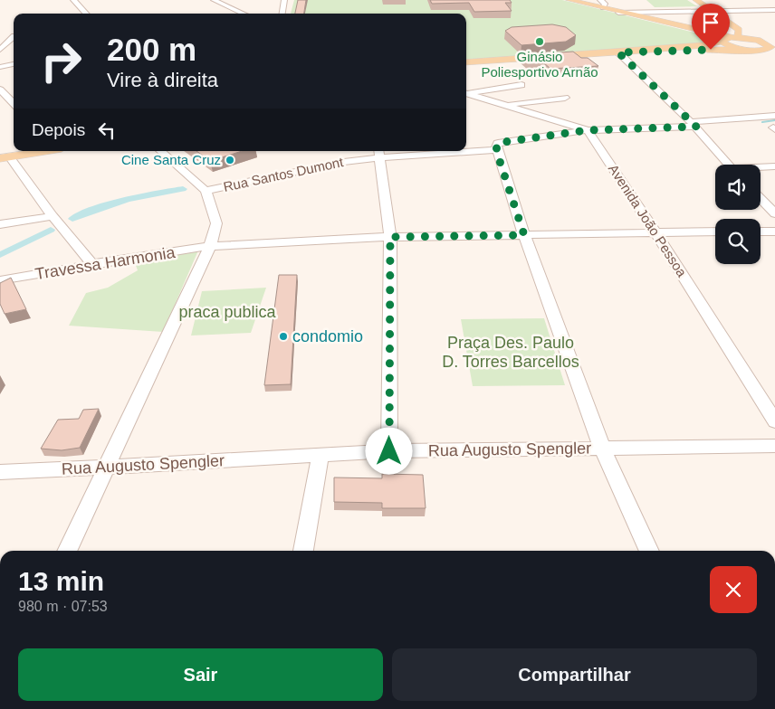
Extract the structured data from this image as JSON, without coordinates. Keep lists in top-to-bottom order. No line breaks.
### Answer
{"streets":{"street":["Rua Santos Dumont","Avenida João Pessoa","Travessa Harmonia","Rua Augusto Spengler"]},"crossings":[["Avenida João Pessoa","Travessa Harmonia"]],"parks":["praca publica","Praça Des. Paulo D. Torres Barcellos"],"places":["Ginásio Poliesportivo Arnão","Cine Santa Cruz","condomio"],"page":{"turn":["200 m","Vire à direita"],"then":"Depois","heading":["13 min","980 m · 07:53"],"buttons":["Sair","Compartilhar"]}}
